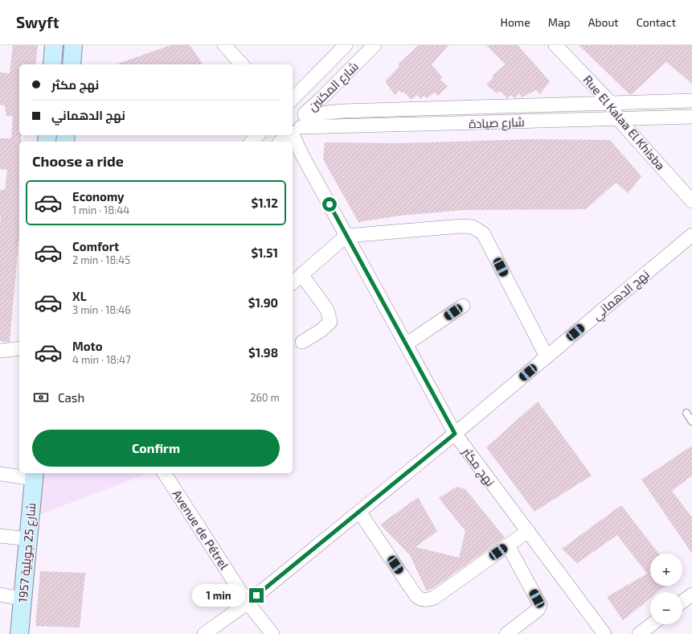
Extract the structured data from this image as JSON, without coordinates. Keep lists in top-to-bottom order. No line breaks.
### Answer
{"streets":{"street":["شارع المكنين","شارع صيادة","Rue El Kalaa El Khisba","نهج الدهماني","نهج مكثر","Avenue de Pétrel","شارع 25 جويلية 1957"]},"crossings":[["شارع المكنين","شارع صيادة"],["شارع المكنين","نهج مكثر"],["شارع صيادة","Rue El Kalaa El Khisba"],["شارع صيادة","نهج مكثر"],["نهج الدهماني","نهج مكثر"],["نهج الدهماني","Avenue de Pétrel"]],"page":{"header":"Swyft","nav":["Home","Map","About","Contact"],"banner":["نهج مكثر","نهج الدهماني"],"heading":"Choose a ride","list":[{"name":"Economy","note":"1 min · 18:44","value":"$1.12"},{"name":"Comfort","note":"2 min · 18:45","value":"$1.51"},{"name":"XL","note":"3 min · 18:46","value":"$1.90"},{"name":"Moto","note":"4 min · 18:47","value":"$1.98"}],"pay":["Cash","260 m"],"buttons":"Confirm","map_buttons":["+","−"],"bubble":"1 min"}}
